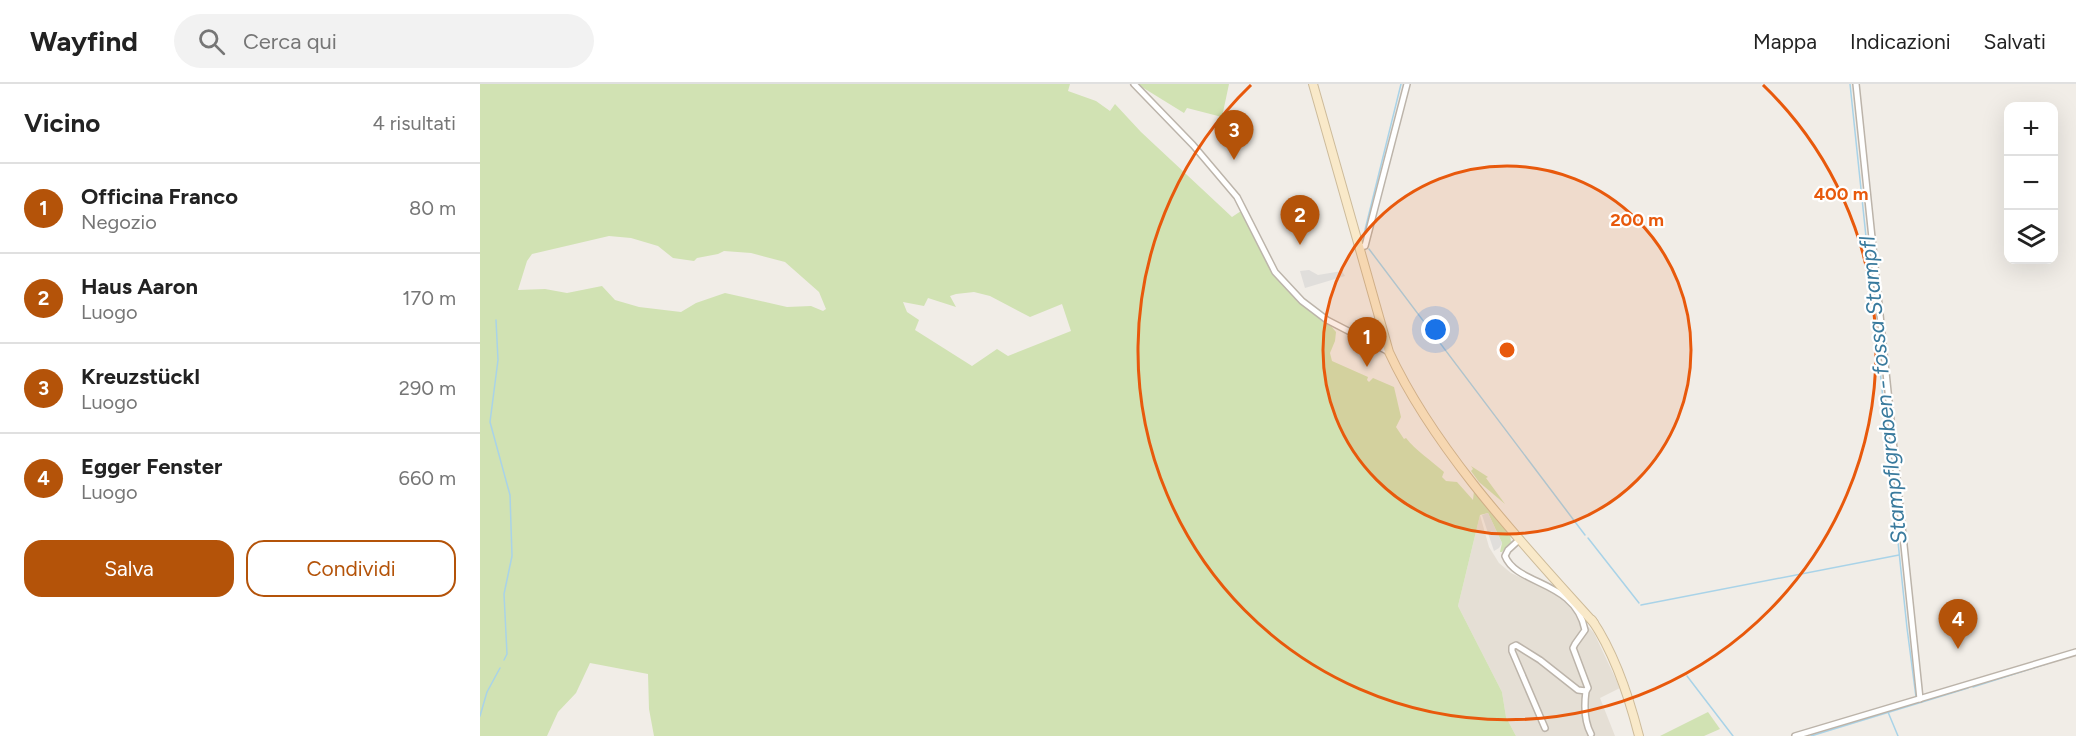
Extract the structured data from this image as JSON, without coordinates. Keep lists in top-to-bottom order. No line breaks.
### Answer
{"water":["Stampflgraben - fossa Stampfl"],"page":{"header":"Wayfind","search":"Cerca qui","nav":["Mappa","Indicazioni","Salvati"],"heading":["Vicino","4 risultati"],"map_buttons":["+","−"],"pins":["3","2","1","4"],"list":[{"mark":"1","name":"Officina Franco","note":"Negozio","value":"80 m"},{"mark":"2","name":"Haus Aaron","note":"Luogo","value":"170 m"},{"mark":"3","name":"Kreuzstückl","note":"Luogo","value":"290 m"},{"mark":"4","name":"Egger Fenster","note":"Luogo","value":"660 m"}],"buttons":["Salva","Condividi"]},"rings":["400 m","200 m"]}
